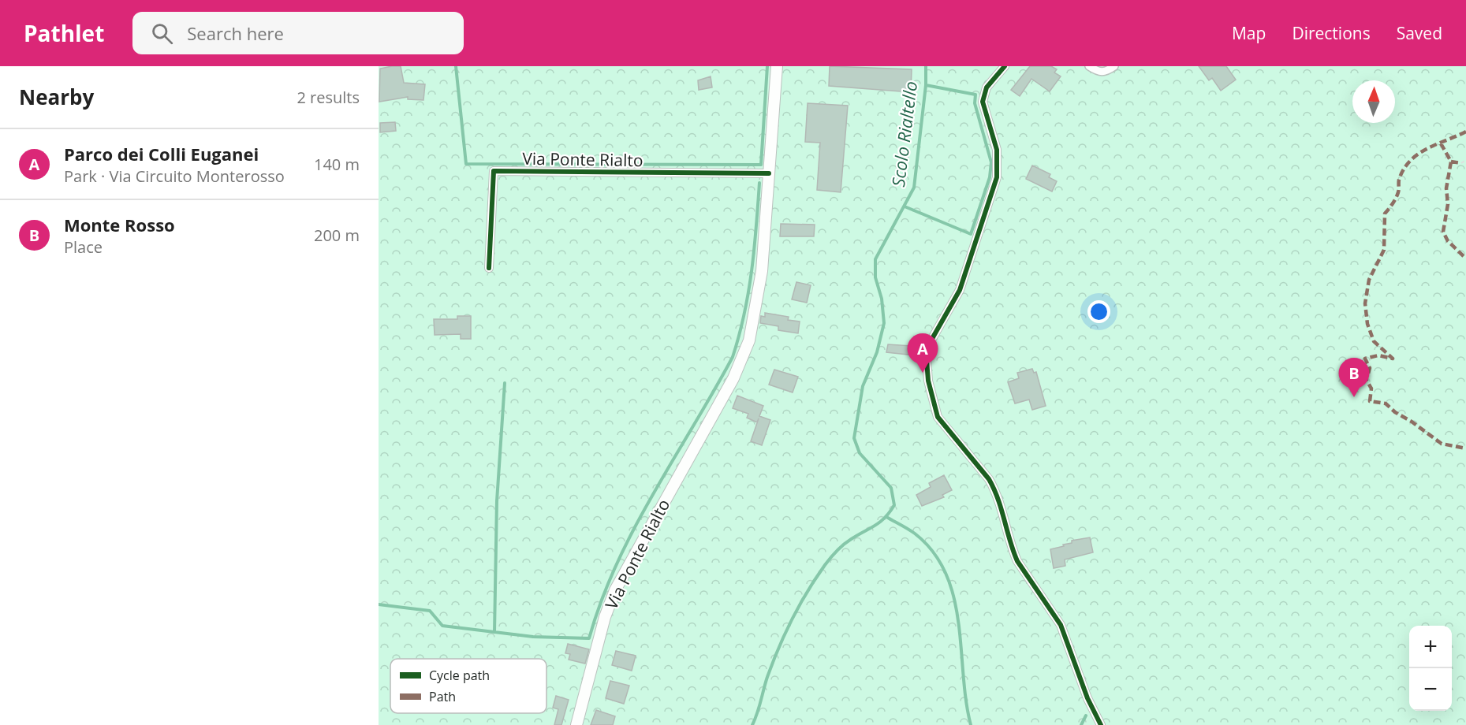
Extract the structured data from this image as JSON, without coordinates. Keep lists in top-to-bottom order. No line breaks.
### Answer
{"streets":{"main road":["Via Ponte Rialto"]},"water":["Scolo Rialtello"],"legend":["Cycle path","Path"],"north":"top","page":{"header":"Pathlet","search":"Search here","nav":["Map","Directions","Saved"],"heading":["Nearby","2 results"],"list":[{"mark":"A","name":"Parco dei Colli Euganei","note":"Park · Via Circuito Monterosso","value":"140 m"},{"mark":"B","name":"Monte Rosso","note":"Place","value":"200 m"}],"pins":["A","B"],"map_buttons":["+","−"]}}
